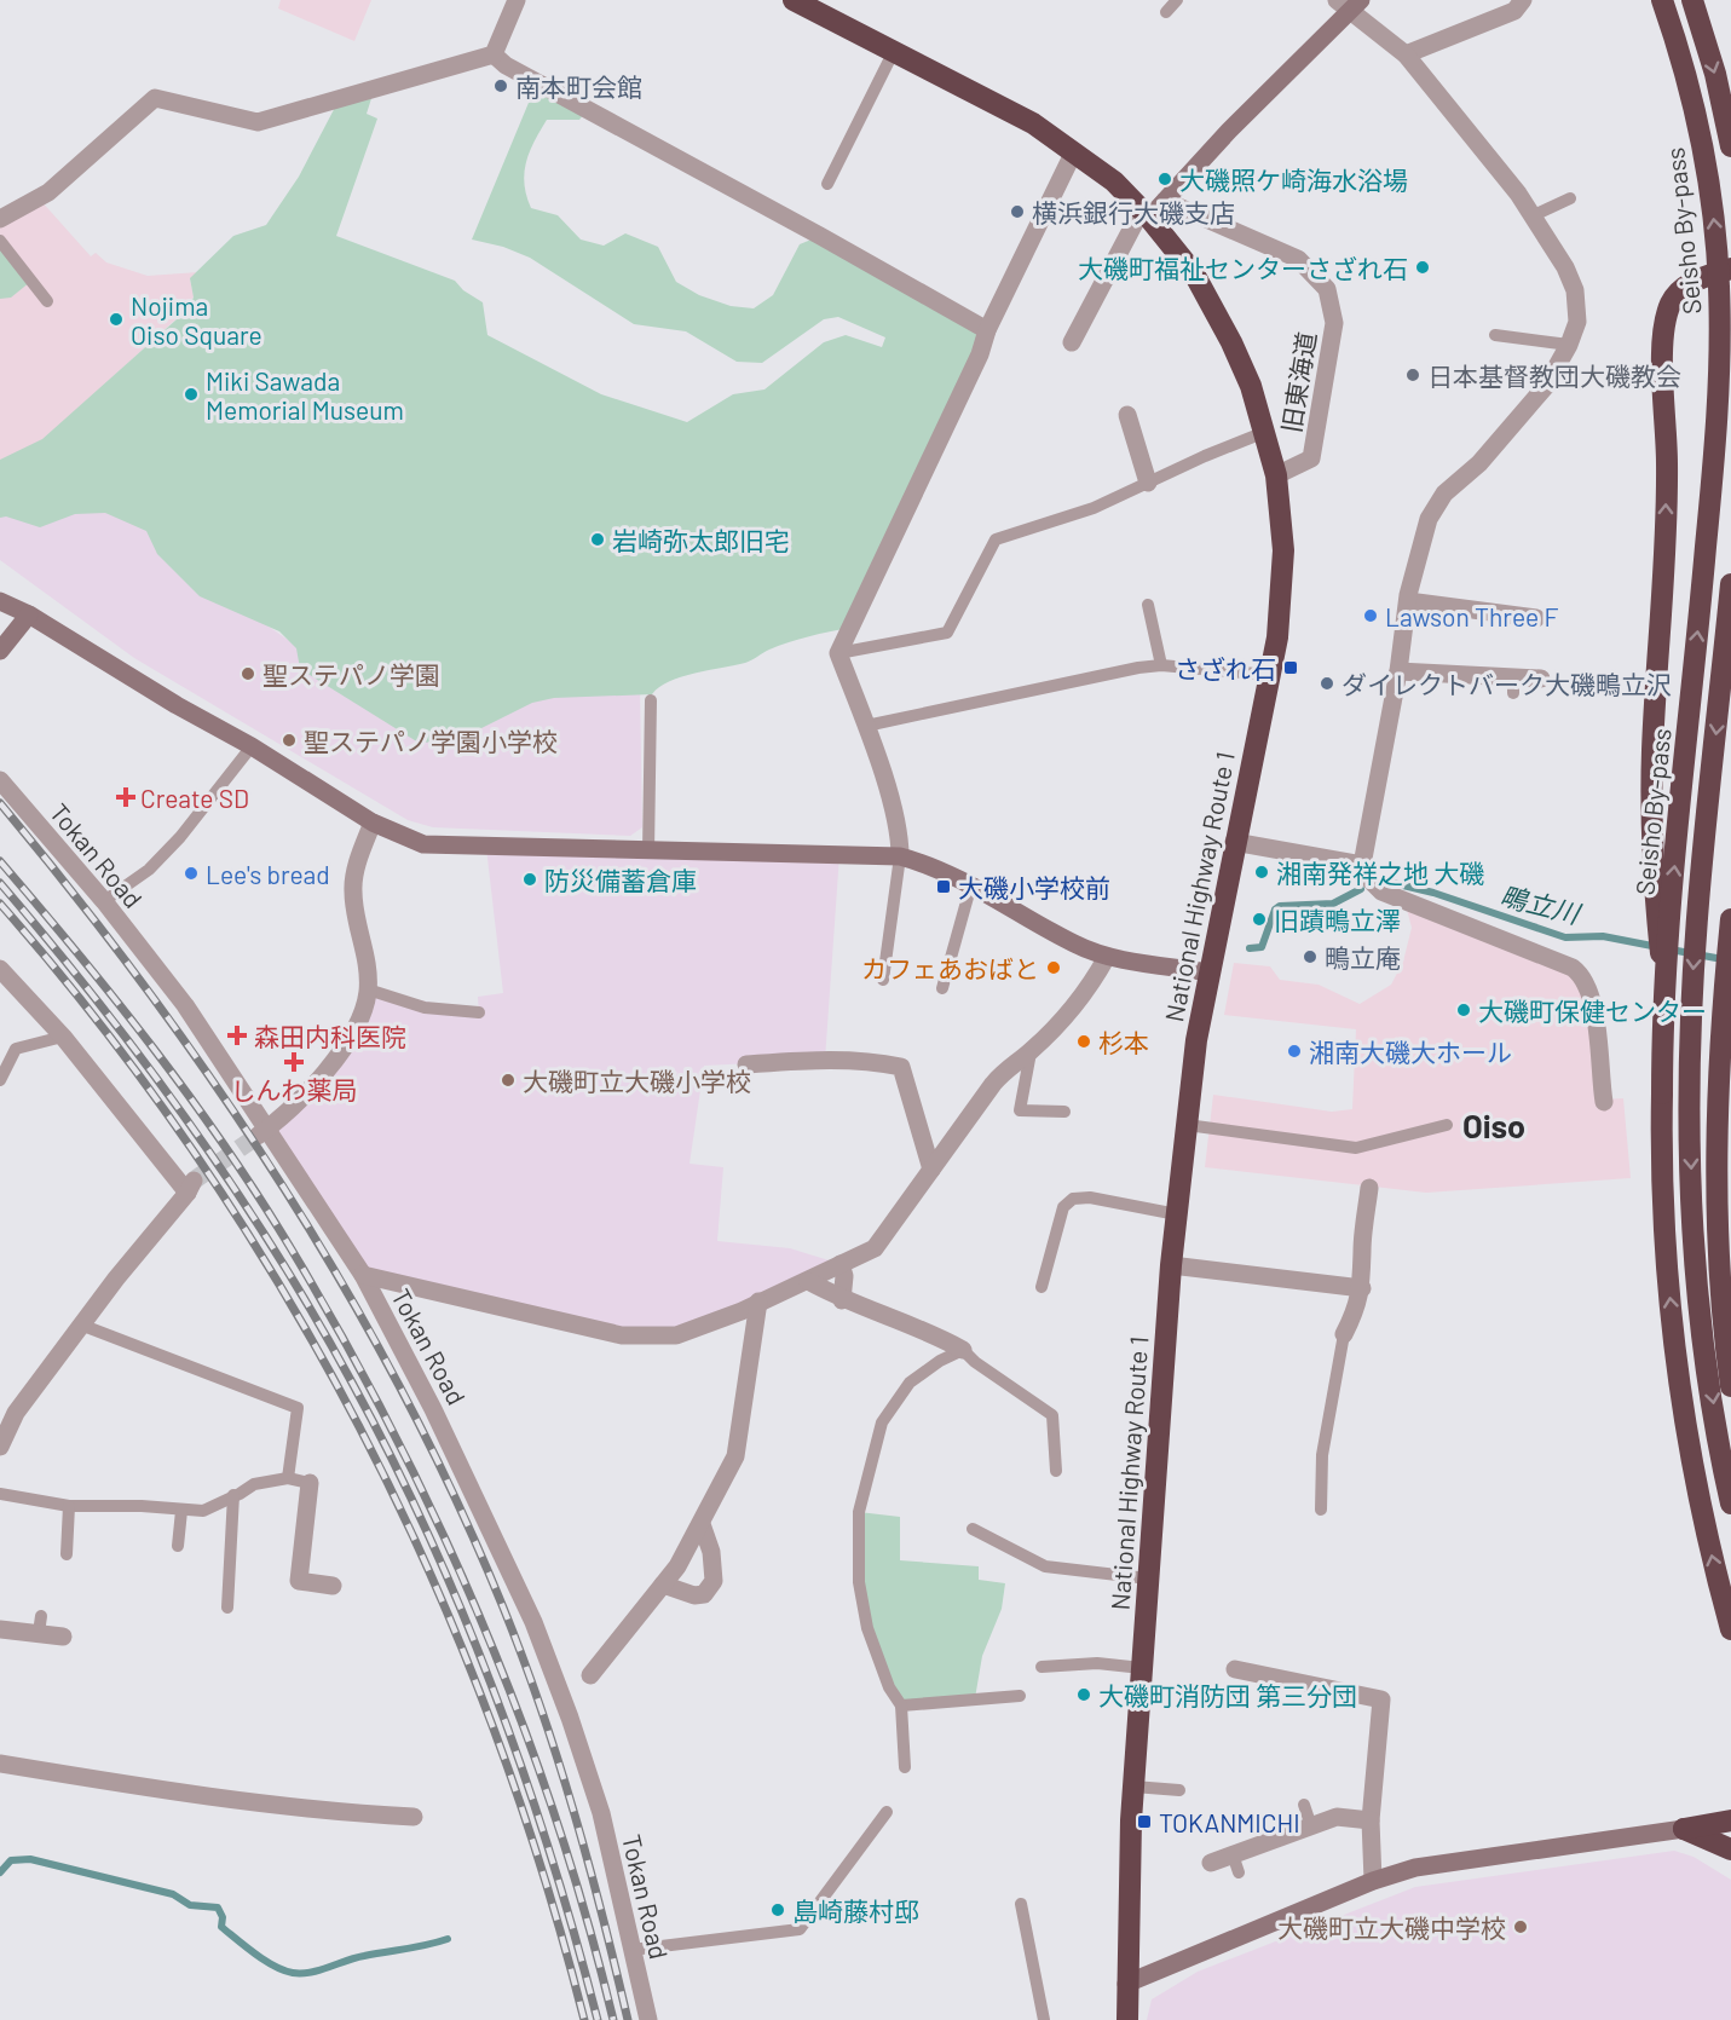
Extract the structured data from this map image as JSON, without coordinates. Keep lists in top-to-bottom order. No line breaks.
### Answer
{"streets":{"highway":["Seisho By-pass","National Highway Route 1"],"street":["旧東海道","Tokan Road"]},"crossings":[["旧東海道","National Highway Route 1"]],"districts":["Oiso"],"water":["鴫立川"],"places":{"other":["南本町会館","大磯照ケ崎海水浴場","横浜銀行大磯支店","大磯町福祉センターさざれ石","Nojima Oiso Square","日本基督教団大磯教会","Miki Sawada Memorial Museum","岩崎弥太郎旧宅","Lawson Three F","聖ステパノ学園","ダイレクトバーク大磯鴫立沢","聖ステパノ学園小学校","湘南発祥之地 大磯","Lee's bread","防災備蓄倉庫","旧蹟鴫立澤","鴫立庵","カフェあおばと","大磯町保健センター","杉本","湘南大磯大ホール","大磯町立大磯小学校","大磯町消防団 第三分団","島崎藤村邸","大磯町立大磯中学校"],"transit":["さざれ石","大磯小学校前","TOKANMICHI"],"health":["Create SD","森田内科医院","しんわ薬局"]}}
